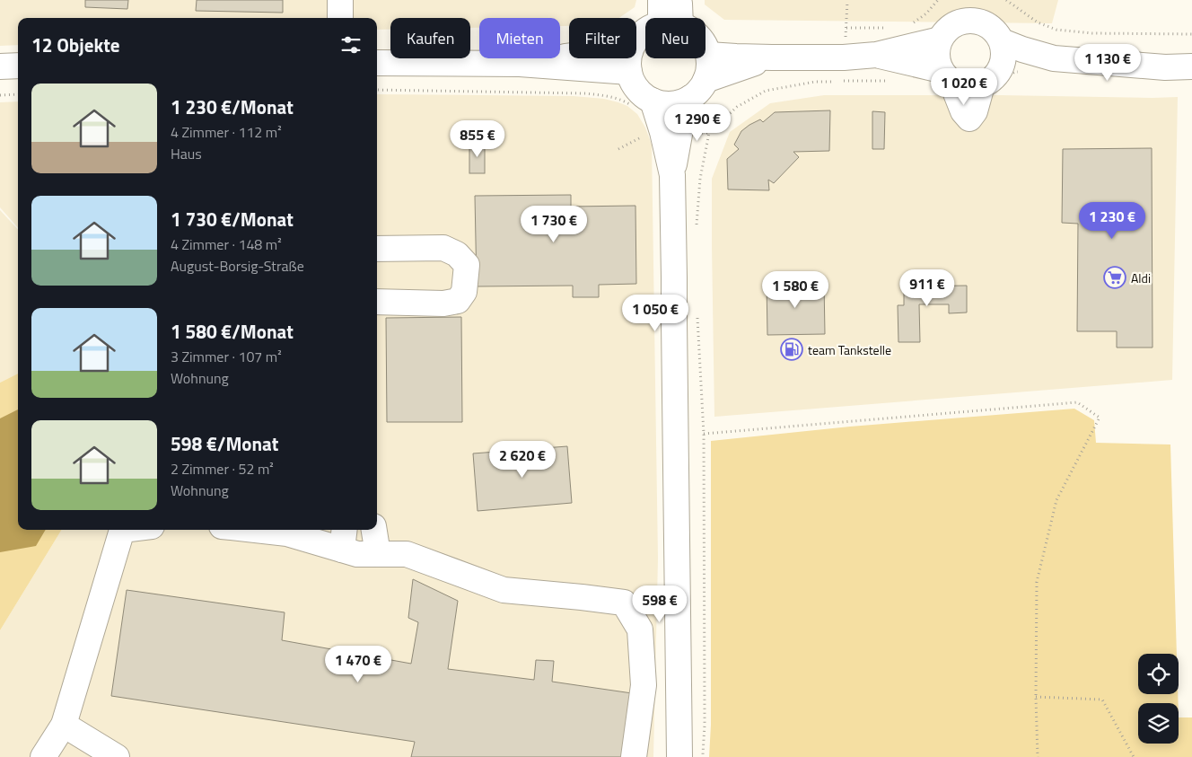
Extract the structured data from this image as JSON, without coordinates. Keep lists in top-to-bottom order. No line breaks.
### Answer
{"places":{"supermarket":["Aldi"],"fuel station":["team Tankstelle"]},"page":{"chip":["Kaufen","Mieten","Filter","Neu"],"heading":"12 Objekte","price":["1 130 €","1 020 €","1 290 €","855 €","1 230 €","1 730 €","911 €","1 580 €","1 050 €","2 620 €","598 €","1 470 €"],"list":[{"name":"1 230 €/Monat","note":"4 Zimmer · 112 m² · Haus"},{"name":"1 730 €/Monat","note":"4 Zimmer · 148 m² · August-Borsig-Straße"},{"name":"1 580 €/Monat","note":"3 Zimmer · 107 m² · Wohnung"},{"name":"598 €/Monat","note":"2 Zimmer · 52 m² · Wohnung"}]}}
